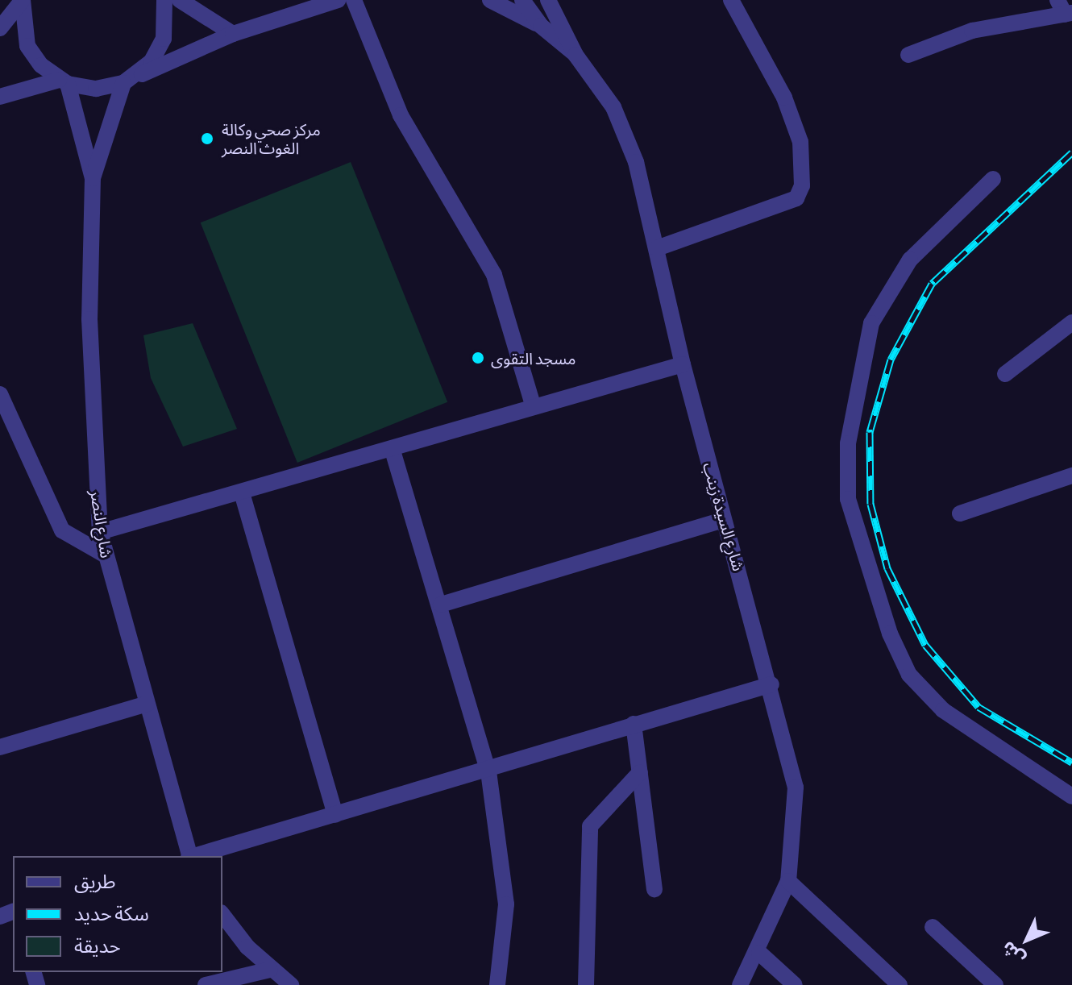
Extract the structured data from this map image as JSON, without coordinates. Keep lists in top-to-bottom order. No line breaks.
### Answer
{"streets":{"street":["شارع السيدة زينب","شارع النصر"]},"places":["مركز صحي وكالة الغوث النصر","مسجد التقوى"],"legend":["طريق","سكة حديد","حديقة"],"north":"bottom left"}
